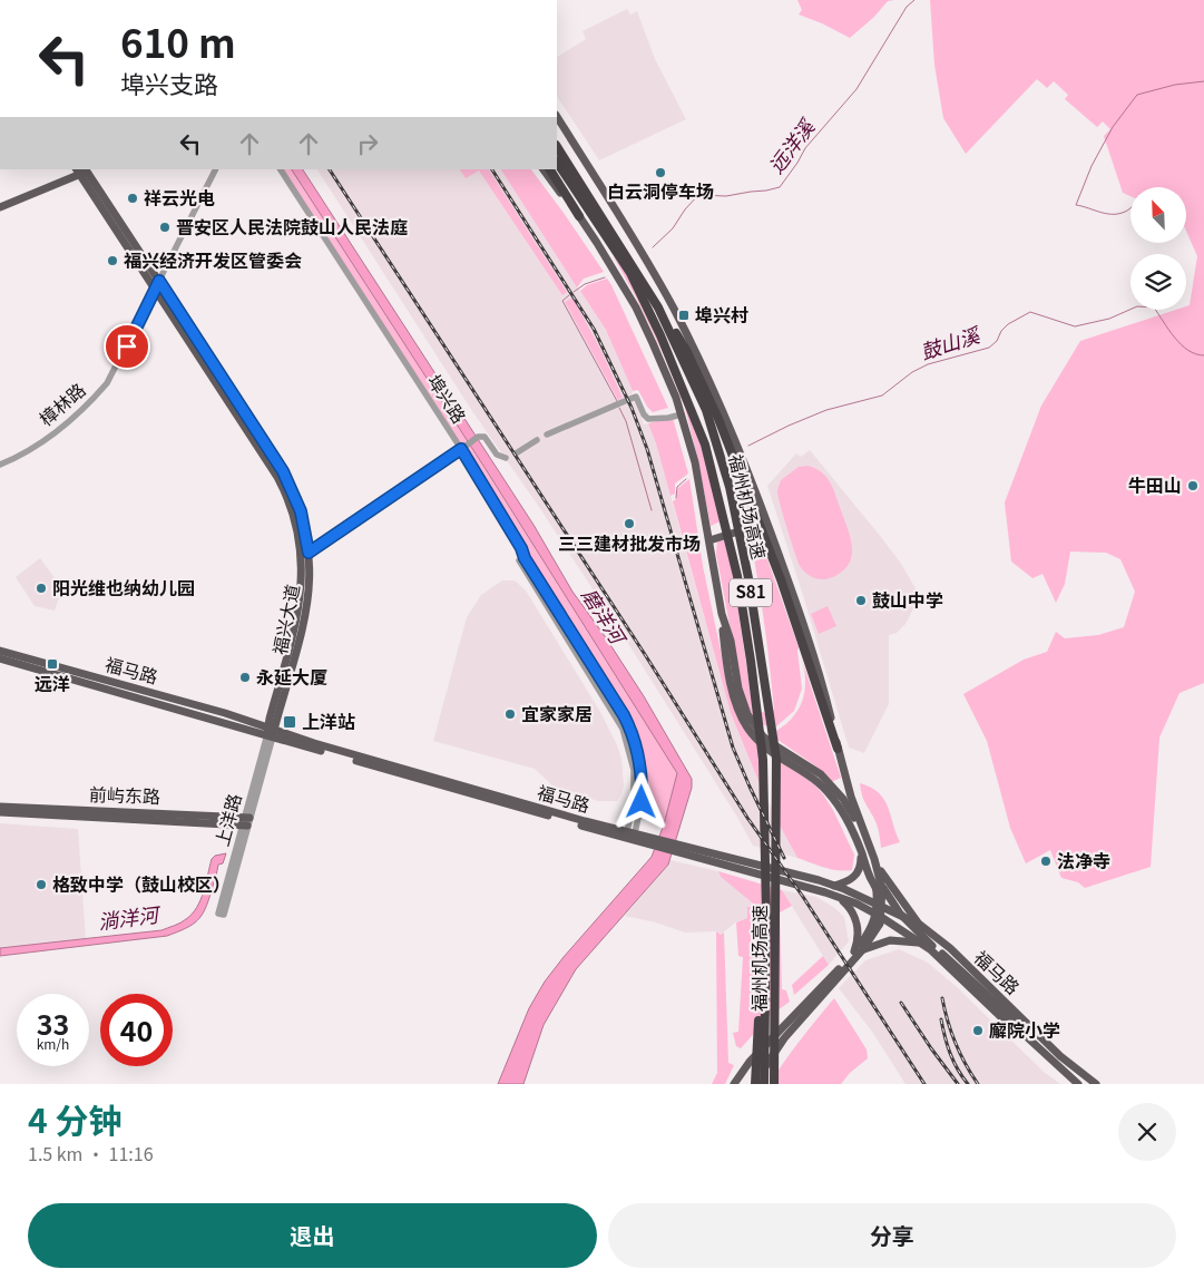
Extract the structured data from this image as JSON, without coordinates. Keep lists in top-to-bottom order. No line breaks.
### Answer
{"streets":{"highway":["福州机场高速","S81"],"main road":["福兴大道","福马路","前屿东路"],"street":["埠兴路","樟林路","上洋路"]},"crossings":[["埠兴路","福马路"],["樟林路","福兴大道"],["福兴大道","福马路"],["福兴大道","上洋路"],["福马路","上洋路"],["前屿东路","上洋路"]],"water":["远洋溪","鼓山溪","磨洋河","淌洋河"],"places":{"other":["白云洞停车场","祥云光电","晋安区人民法院鼓山人民法庭","福兴经济开发区管委会","牛田山","三三建材批发市场","阳光维也纳幼儿园","鼓山中学","永延大厦","宜家家居","法净寺","格致中学（鼓山校区）","廨院小学"],"transit":["埠兴村","远洋","上洋站"]},"north":"top left","page":{"turn":["610 m","埠兴支路"],"speed":"33 km/h","limit":"40","heading":["4 分钟","1.5 km · 11:16"],"buttons":["退出","分享"]}}
